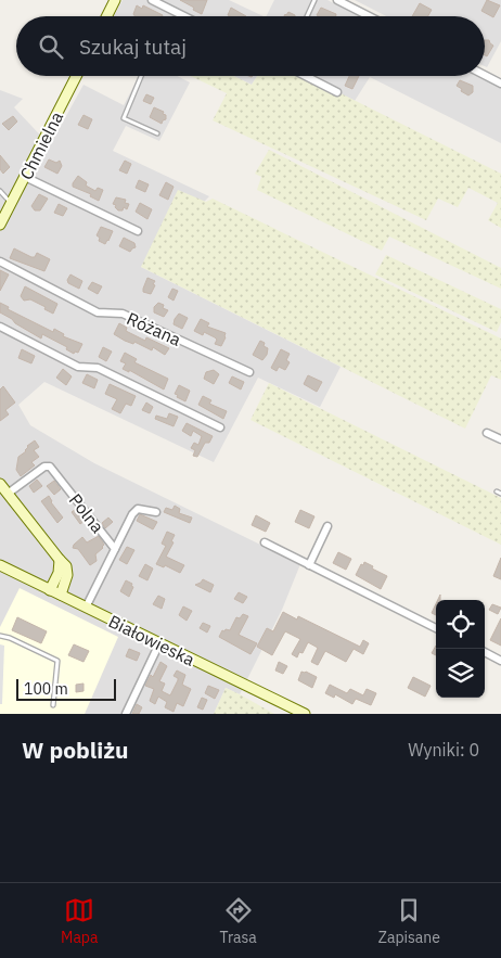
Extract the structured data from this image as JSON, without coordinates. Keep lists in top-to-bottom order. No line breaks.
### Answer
{"streets":{"street":["Chmielna","Różana","Polna","Białowieska"]},"crossings":[["Polna","Białowieska"]],"scale_bar":"100 m","page":{"search":"Szukaj tutaj","scale":"100 m","heading":["W pobliżu","Wyniki: 0"],"nav":["Mapa","Trasa","Zapisane"]}}
